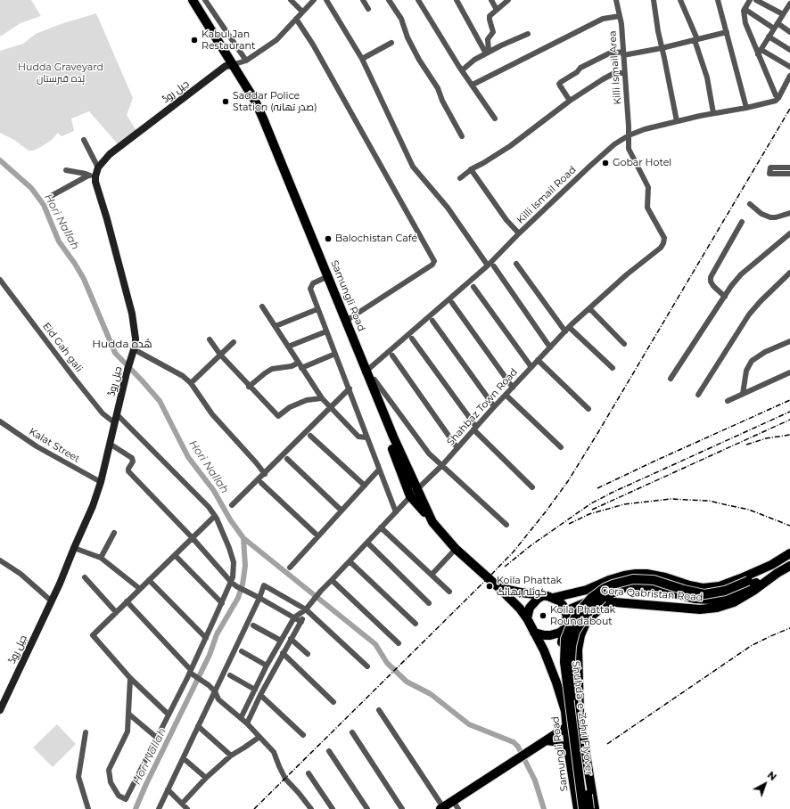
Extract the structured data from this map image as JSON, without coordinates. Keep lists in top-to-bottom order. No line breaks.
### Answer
{"streets":{"main road":["جیل روڈ","Samungli Road","Gora Qabristan Road","Shuhda-e-Zehri Flyover"],"street":["Killi Ismail Area","Killi Ismail Road","Eid Gah gali","Shahbaz Town Road","Kalat Street"]},"crossings":[["Killi Ismail Area","Killi Ismail Road"],["Killi Ismail Area","Shahbaz Town Road"],["جیل روڈ","Samungli Road"],["جیل روڈ","Eid Gah gali"],["جیل روڈ","Kalat Street"],["Killi Ismail Road","Samungli Road"],["Samungli Road","Shahbaz Town Road"],["Samungli Road","Gora Qabristan Road"],["Gora Qabristan Road","Shuhda-e-Zehri Flyover"]],"districts":["Hudda ھُدہ"],"water":["Hori Nallah"],"parks":["Hudda Graveyard ہُدہ قبرستان"],"places":["Kabul Jan Restaurant","Saddar Police Station (صدر تھانہ)","Gobar Hotel","Balochistan Café","Koila Phattak کوئلہ پھاٹک","Koila Phattak Roundabout"],"north":"top right"}
